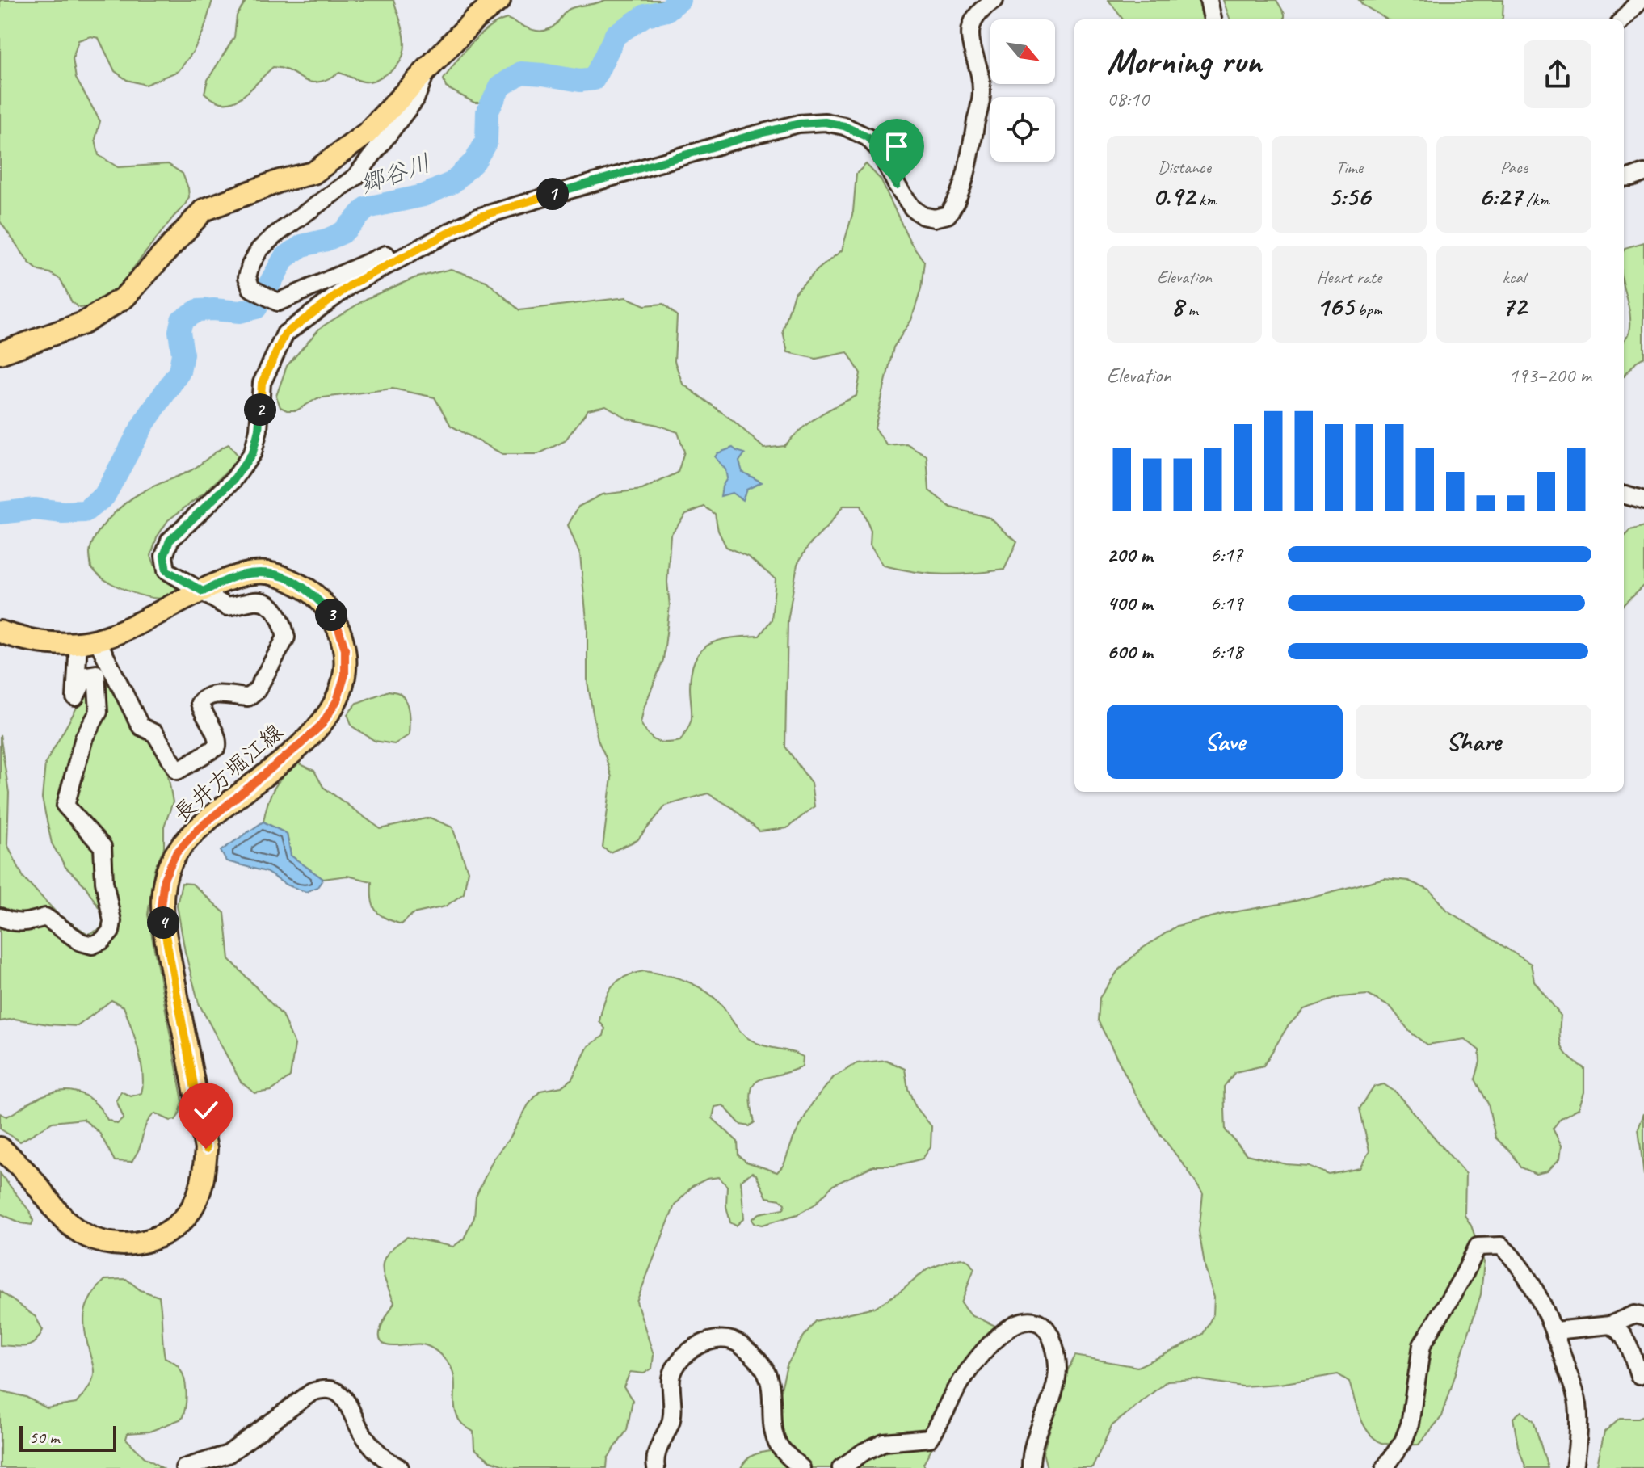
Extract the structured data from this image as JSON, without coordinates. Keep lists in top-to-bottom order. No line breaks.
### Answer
{"streets":{"main road":["長井方堀江線"]},"water":["郷谷川"],"scale_bar":"50 m","north":"bottom right","page":{"heading":["Morning run","08:10"],"stats":[["Distance","0.92 km"],["Time","5:56"],["Pace","6:27 /km"],["Elevation","8 m"],["Heart rate","165 bpm"],["kcal","72"]],"pins":["1","2","3","4"],"chart":["Elevation","193–200 m"],"list":[{"name":"200 m","note":"6:17"},{"name":"400 m","note":"6:19"},{"name":"600 m","note":"6:18"}],"buttons":["Save","Share"],"scale":"50 m"}}
